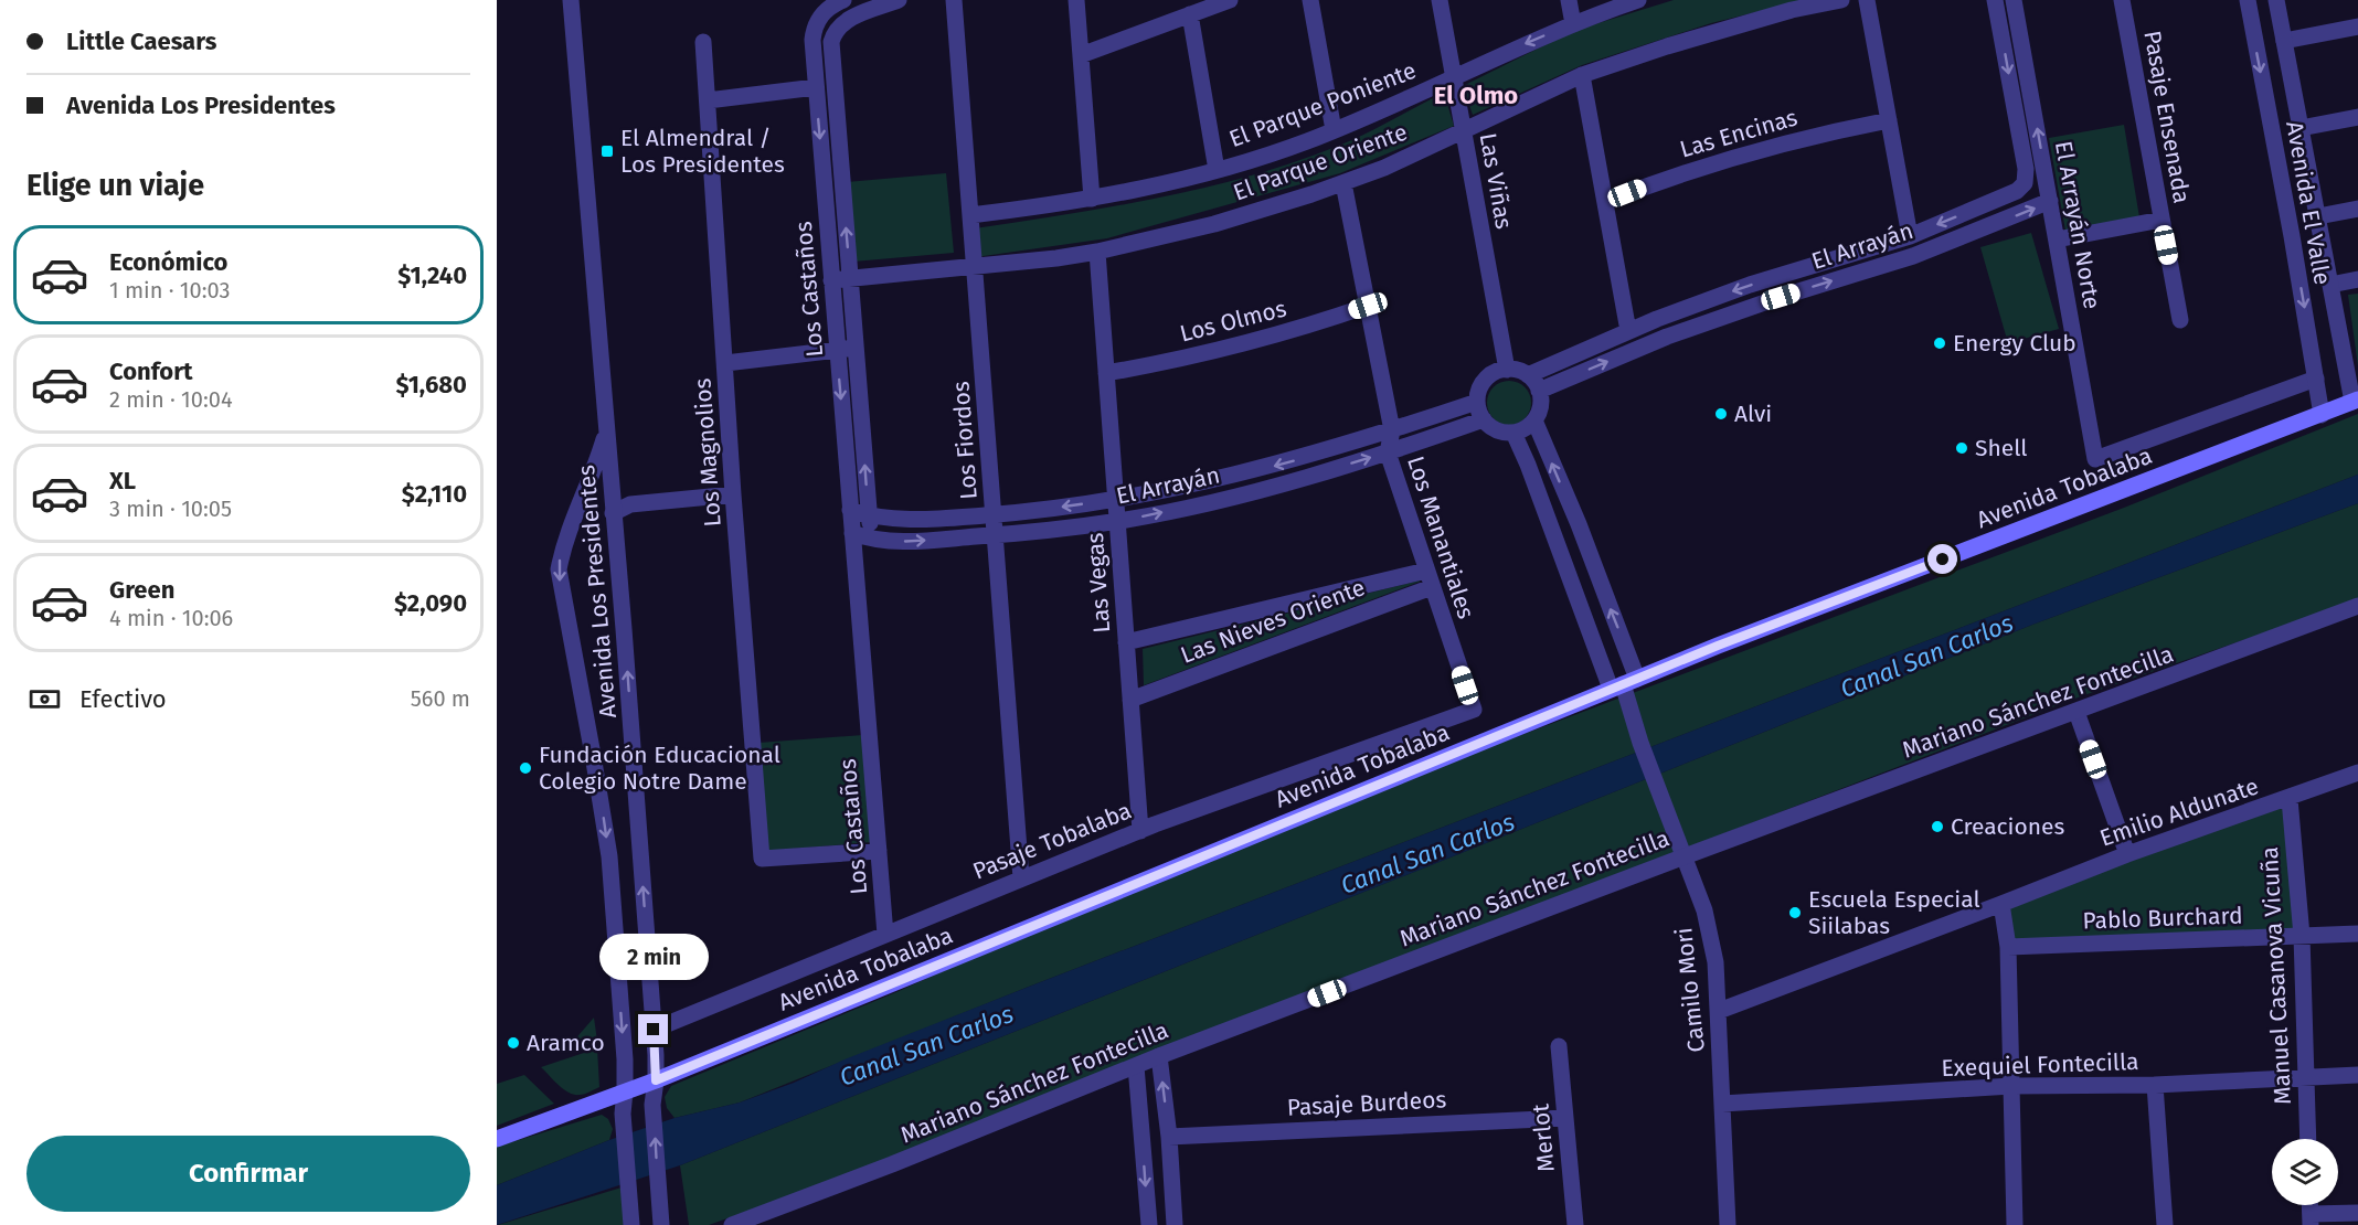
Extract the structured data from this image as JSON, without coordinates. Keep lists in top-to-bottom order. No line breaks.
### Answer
{"streets":{"main road":["Avenida Tobalaba"],"street":["El Parque Poniente","Pasaje Ensenada","Las Encinas","El Parque Oriente","Las Viñas","Avenida El Valle","El Arrayán Norte","El Arrayán","Los Castaños","Los Olmos","Los Fiordos","Los Magnolios","Los Manantiales","Las Vegas","Avenida Los Presidentes","Las Nieves Oriente","Mariano Sánchez Fontecilla","Emilio Aldunate","Pasaje Tobalaba","Pablo Burchard","Manuel Casanova Vicuña","Camilo Mori","Exequiel Fontecilla","Pasaje Burdeos","Merlot"]},"crossings":[["El Parque Poniente","Las Viñas"],["El Parque Poniente","Los Fiordos"],["El Parque Oriente","Las Viñas"],["El Parque Oriente","Los Castaños"],["El Parque Oriente","Los Fiordos"],["El Parque Oriente","Los Manantiales"],["El Parque Oriente","Las Vegas"],["Las Viñas","El Arrayán"],["Avenida El Valle","Avenida Tobalaba"],["El Arrayán Norte","El Arrayán"],["El Arrayán Norte","Avenida Tobalaba"],["El Arrayán","Los Castaños"],["El Arrayán","Los Fiordos"],["El Arrayán","Los Manantiales"],["El Arrayán","Las Vegas"],["Los Castaños","Los Magnolios"],["Los Castaños","Pasaje Tobalaba"],["Los Olmos","Los Manantiales"],["Los Olmos","Las Vegas"],["Los Fiordos","Pasaje Tobalaba"],["Avenida Tobalaba","Avenida Los Presidentes"],["Avenida Tobalaba","Camilo Mori"],["Los Manantiales","Las Nieves Oriente"],["Los Manantiales","Pasaje Tobalaba"],["Las Vegas","Las Nieves Oriente"],["Las Vegas","Pasaje Tobalaba"],["Avenida Los Presidentes","Pasaje Tobalaba"],["Mariano Sánchez Fontecilla","Camilo Mori"],["Emilio Aldunate","Manuel Casanova Vicuña"],["Emilio Aldunate","Camilo Mori"],["Pablo Burchard","Manuel Casanova Vicuña"],["Manuel Casanova Vicuña","Exequiel Fontecilla"],["Camilo Mori","Exequiel Fontecilla"],["Pasaje Burdeos","Merlot"]],"districts":["El Olmo"],"water":["Canal San Carlos"],"places":{"transit":["El Almendral / Los Presidentes"],"other":["Energy Club","Alvi","Shell","Fundación Educacional Colegio Notre Dame","Creaciones","Escuela Especial Siilabas","Aramco"]},"page":{"banner":["Little Caesars","Avenida Los Presidentes"],"heading":"Elige un viaje","list":[{"name":"Económico","note":"1 min · 10:03","value":"$1,240"},{"name":"Confort","note":"2 min · 10:04","value":"$1,680"},{"name":"XL","note":"3 min · 10:05","value":"$2,110"},{"name":"Green","note":"4 min · 10:06","value":"$2,090"}],"pay":["Efectivo","560 m"],"bubble":"2 min","buttons":"Confirmar"}}
